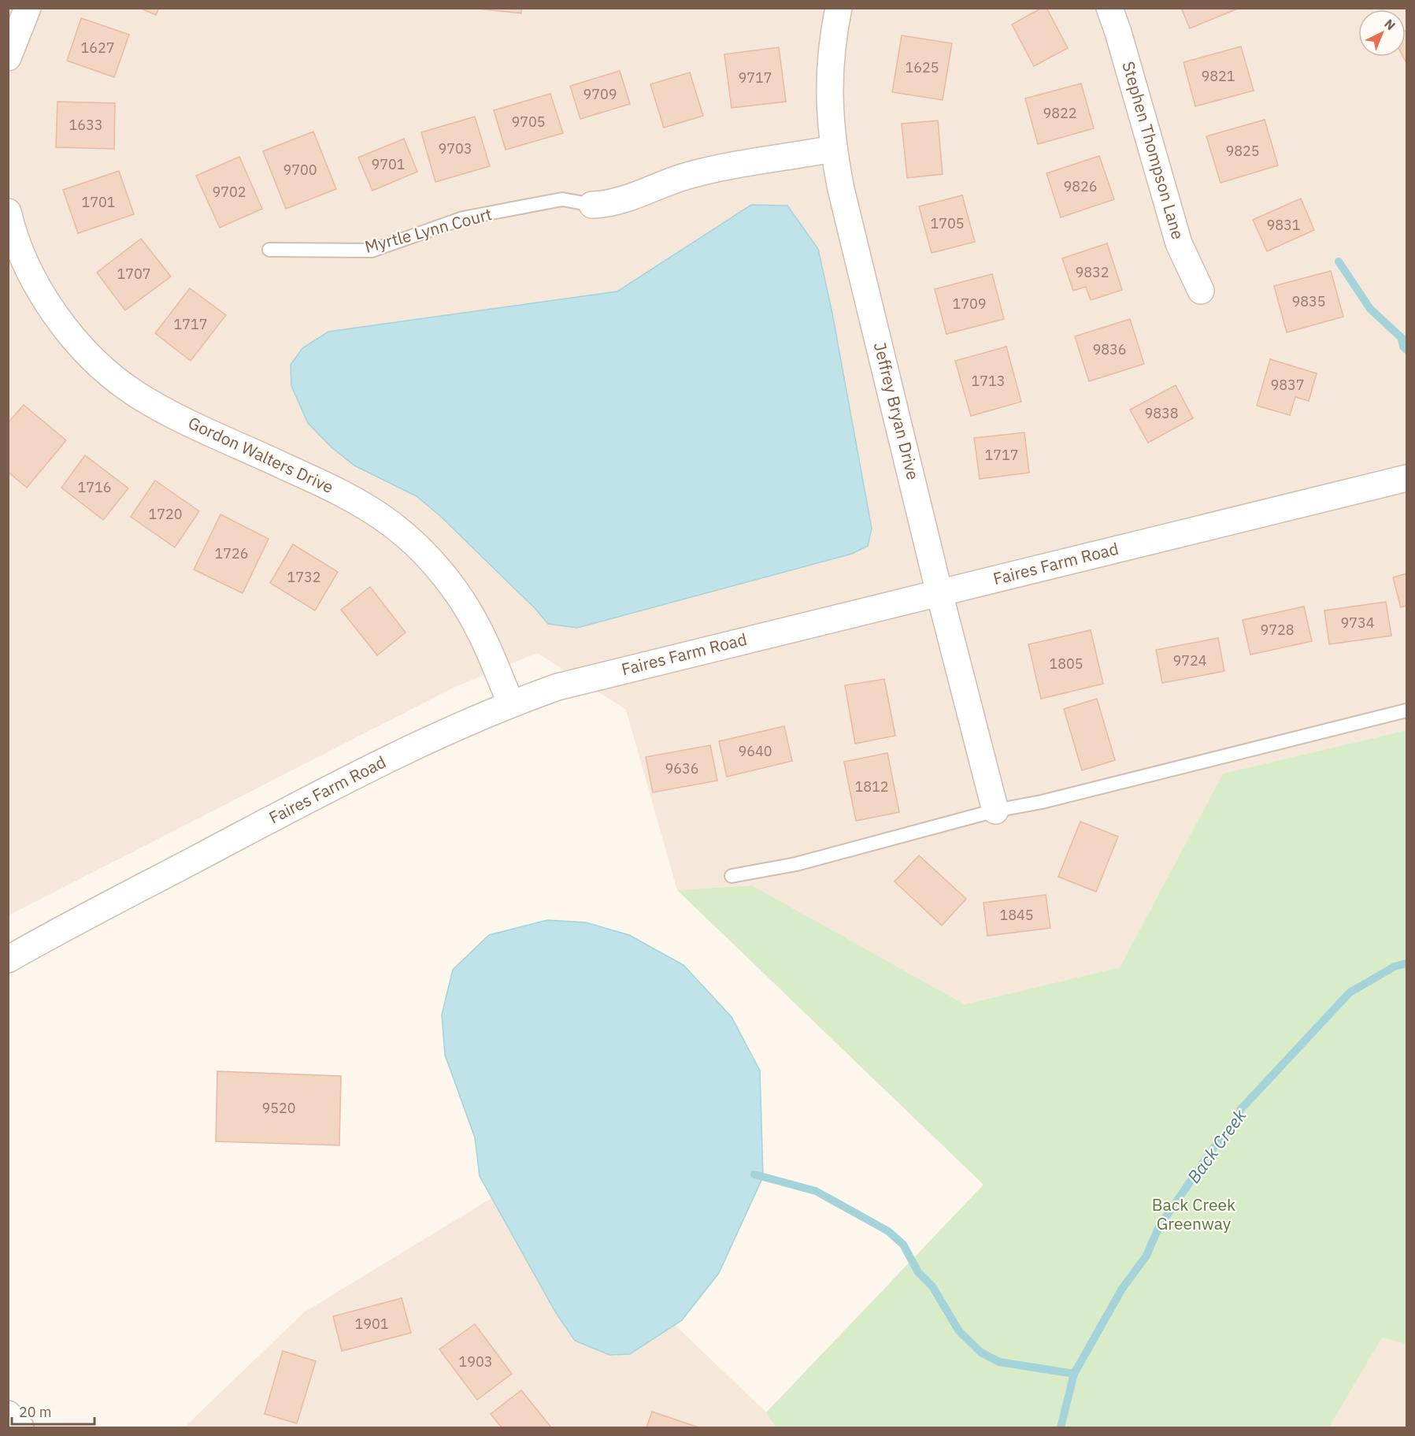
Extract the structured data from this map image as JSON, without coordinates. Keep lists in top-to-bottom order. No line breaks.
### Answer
{"streets":{"street":["Stephen Thompson Lane","Myrtle Lynn Court","Jeffrey Bryan Drive","Gordon Walters Drive","Faires Farm Road"]},"crossings":[["Myrtle Lynn Court","Jeffrey Bryan Drive"],["Jeffrey Bryan Drive","Faires Farm Road"],["Gordon Walters Drive","Faires Farm Road"]],"water":["Back Creek"],"parks":["Back Creek Greenway"],"house_numbers":["1627","1625","9821","9717","9709","9822","9705","1633","9703","9825","9701","9700","9826","9702","1701","1705","9831","9832","1707","9835","1709","1717","9836","1713","9837","9838","1717","1716","1720","1726","1732","9734","9728","9724","1805","9640","9636","1812","1845","9520","1901","1903"],"scale_bar":"20 m","north":"top right"}
